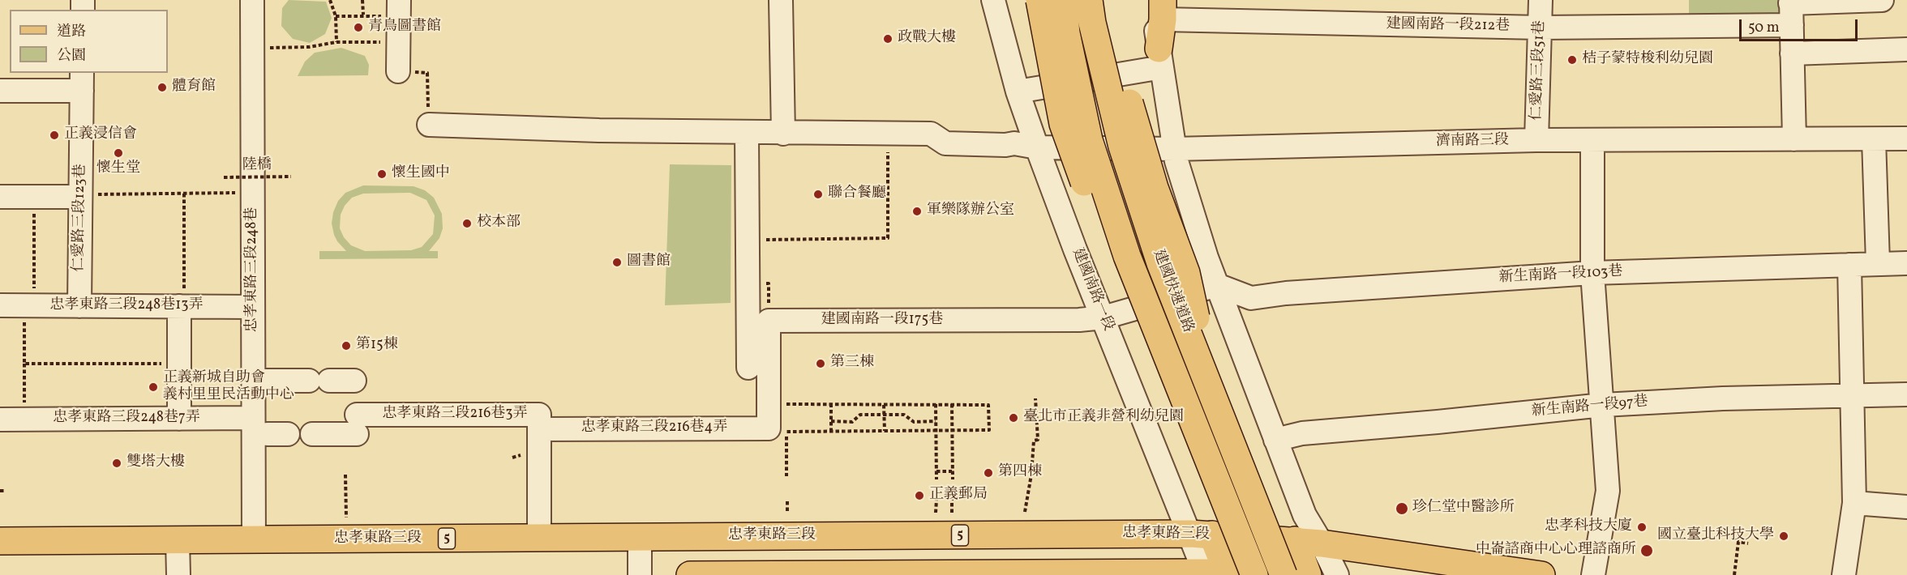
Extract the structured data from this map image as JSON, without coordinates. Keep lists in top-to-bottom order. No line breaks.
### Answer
{"streets":{"main road":["建國快速道路","忠孝東路三段","5"],"street":["建國南路一段212巷","仁愛路三段51巷","濟南路三段","仁愛路三段123巷","忠孝東路三段248巷","新生南路一段103巷","建國南路一段","忠孝東路三段248巷13弄","建國南路一段175巷","新生南路一段97巷","忠孝東路三段216巷3弄","忠孝東路三段248巷7弄","忠孝東路三段216巷4弄"],"path":["陸橋"]},"crossings":[["建國南路一段212巷","仁愛路三段51巷"],["仁愛路三段51巷","濟南路三段"],["濟南路三段","建國南路一段"],["仁愛路三段123巷","忠孝東路三段248巷13弄"],["忠孝東路三段248巷","忠孝東路三段248巷13弄"],["忠孝東路三段248巷","忠孝東路三段248巷7弄"],["忠孝東路三段248巷","忠孝東路三段"],["建國南路一段","建國南路一段175巷"],["建國南路一段","忠孝東路三段"],["建國南路一段175巷","忠孝東路三段216巷4弄"],["忠孝東路三段216巷3弄","忠孝東路三段216巷4弄"]],"places":["青鳥圖書館","政戰大樓","桔子蒙特梭利幼兒園","體育館","正義浸信會","懷生堂","懷生國中","聯合餐廳","軍樂隊辦公室","校本部","圖書館","第15棟","第三棟","正義新城自助會 義村里里民活動中心","臺北市正義非營利幼兒園","雙塔大樓","第四棟","正義郵局","珍仁堂中醫診所","忠孝科技大廈","國立臺北科技大學","中崙諮商中心心理諮商所"],"legend":["道路","公園"],"scale_bar":"50 m"}
